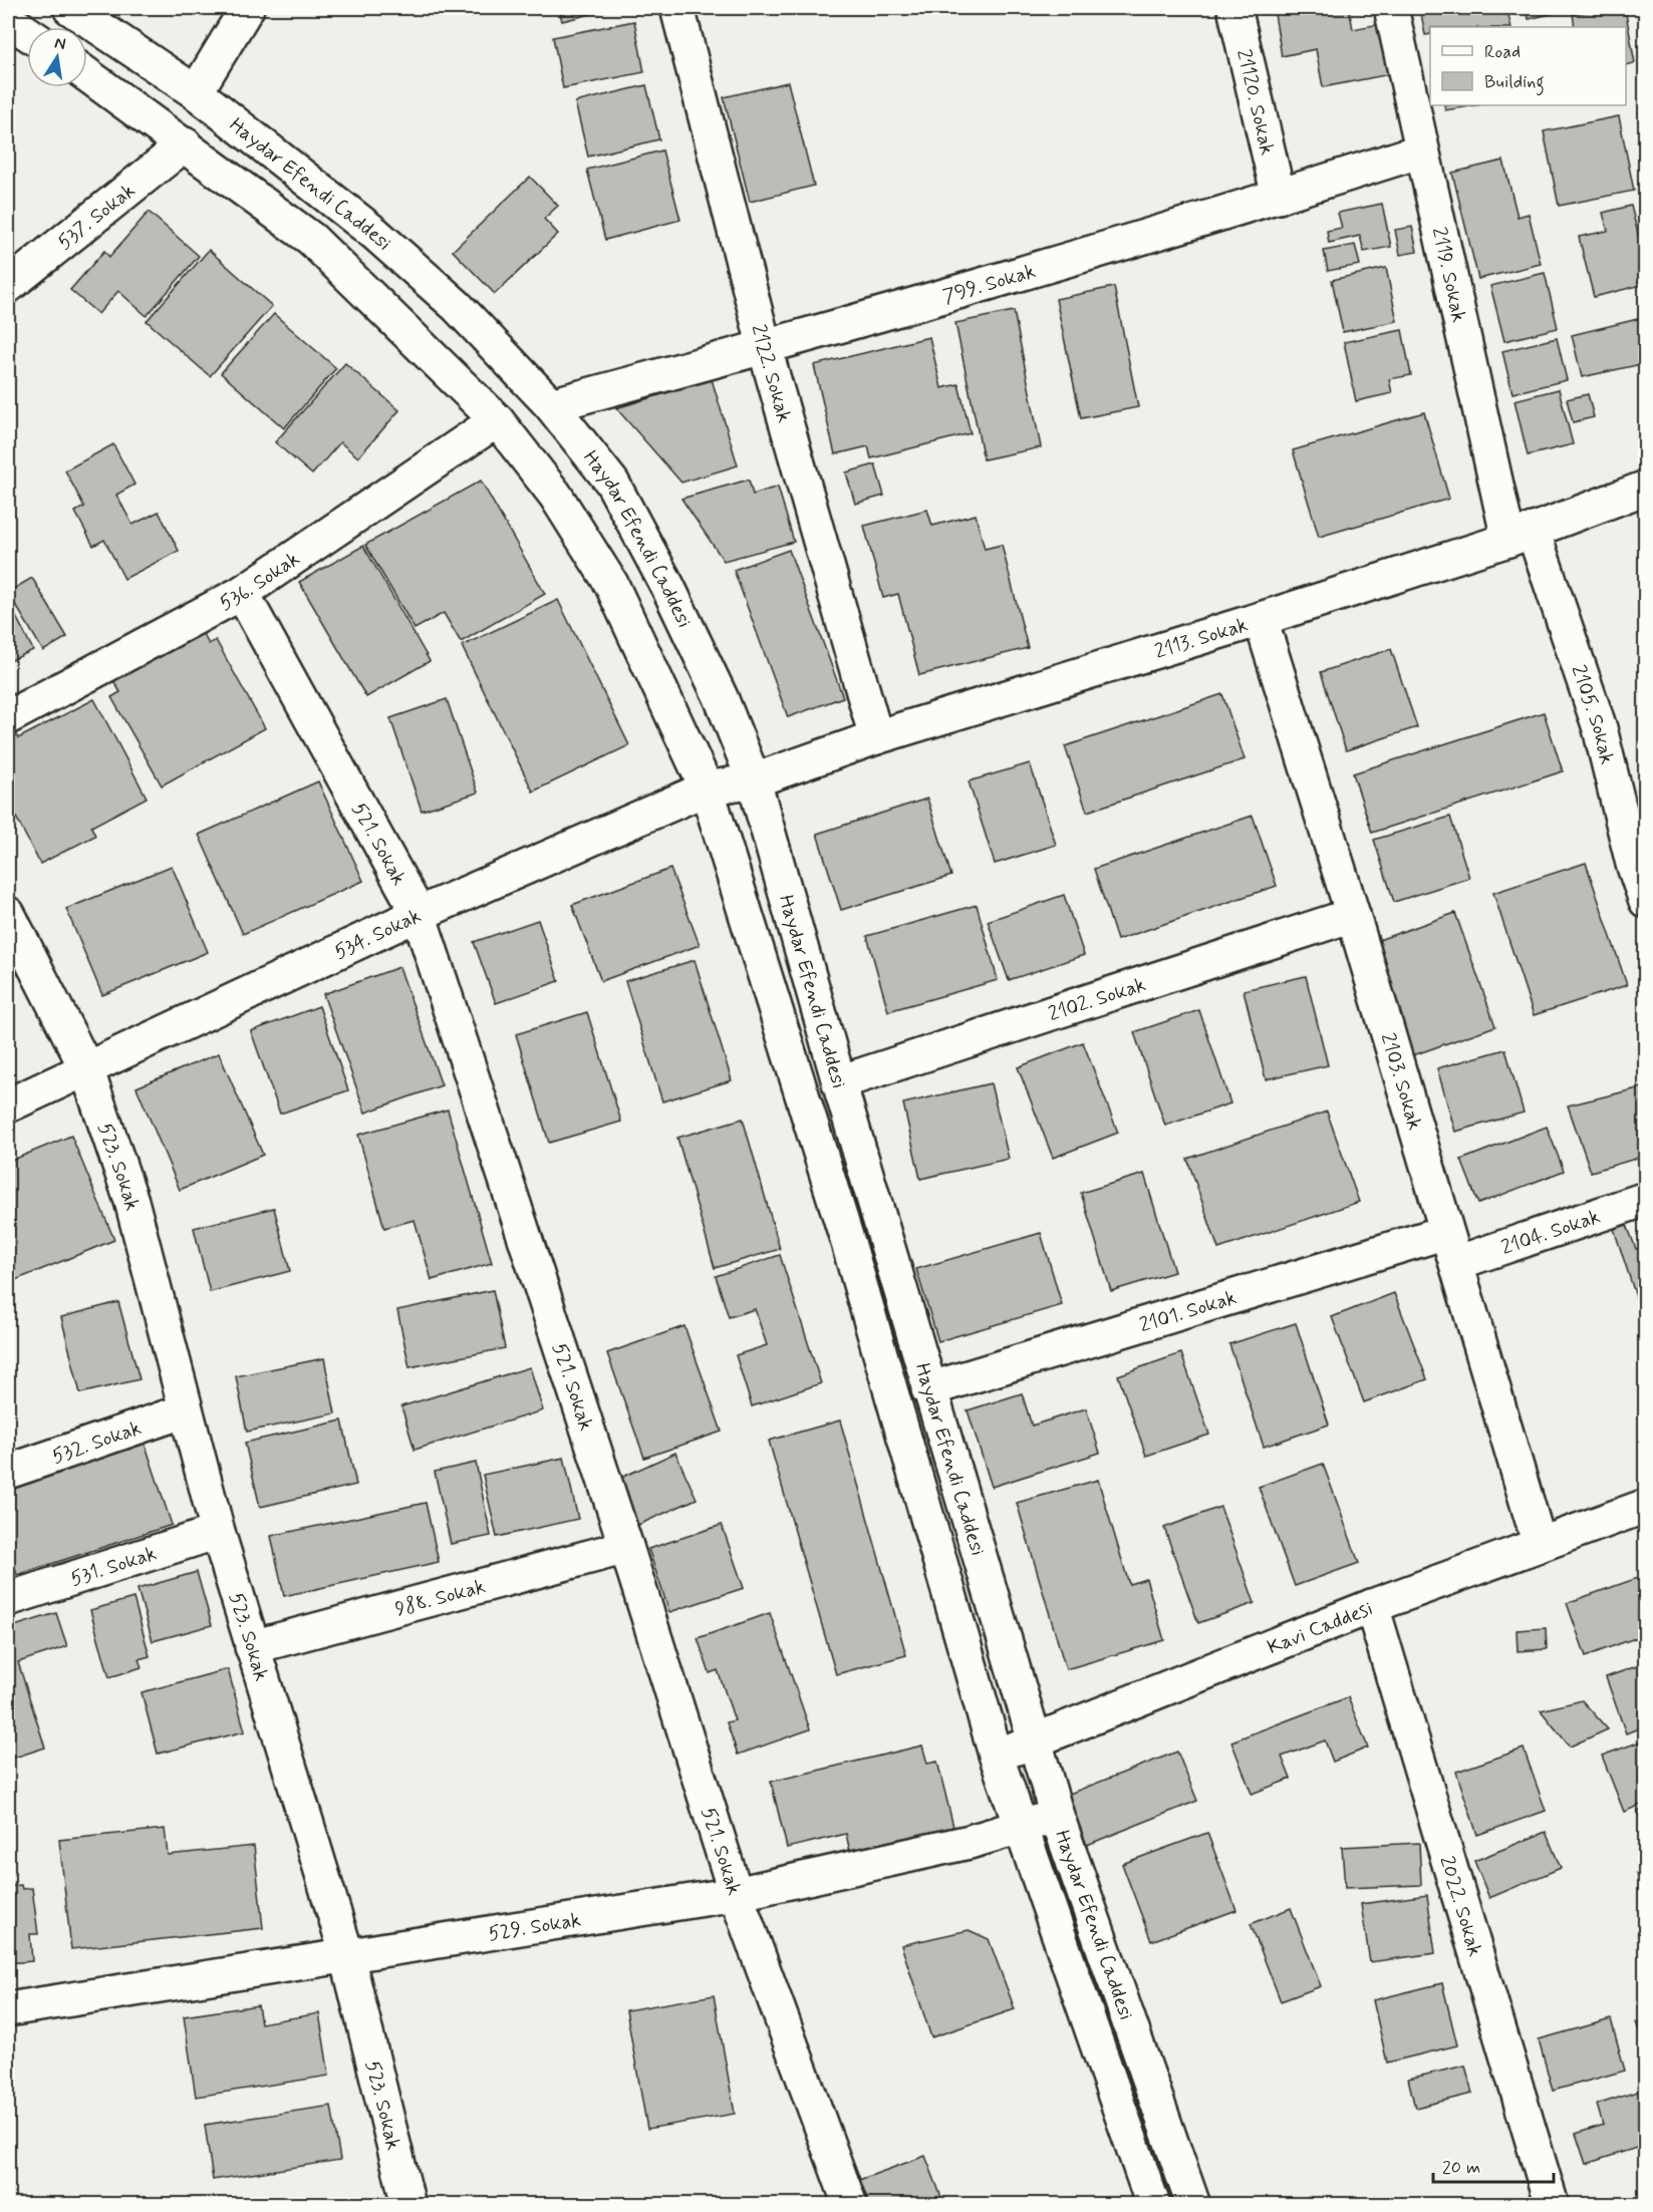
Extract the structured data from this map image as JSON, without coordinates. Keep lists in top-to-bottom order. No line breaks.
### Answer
{"streets":{"street":["21120. Sokak","Haydar Efendi Caddesi","537. Sokak","2119. Sokak","799. Sokak","2122. Sokak","536. Sokak","2113. Sokak","2105. Sokak","521. Sokak","534. Sokak","2102. Sokak","2103. Sokak","523. Sokak","2104. Sokak","2101. Sokak","532. Sokak","531. Sokak","988. Sokak","Kavi Caddesi","2022. Sokak","529. Sokak"]},"crossings":[["21120. Sokak","799. Sokak"],["Haydar Efendi Caddesi","537. Sokak"],["Haydar Efendi Caddesi","799. Sokak"],["Haydar Efendi Caddesi","536. Sokak"],["Haydar Efendi Caddesi","2113. Sokak"],["Haydar Efendi Caddesi","534. Sokak"],["Haydar Efendi Caddesi","2102. Sokak"],["Haydar Efendi Caddesi","2101. Sokak"],["Haydar Efendi Caddesi","Kavi Caddesi"],["Haydar Efendi Caddesi","529. Sokak"],["2119. Sokak","799. Sokak"],["2119. Sokak","2113. Sokak"],["2119. Sokak","2105. Sokak"],["799. Sokak","2122. Sokak"],["2122. Sokak","2113. Sokak"],["536. Sokak","521. Sokak"],["2113. Sokak","2105. Sokak"],["2113. Sokak","534. Sokak"],["2113. Sokak","2103. Sokak"],["521. Sokak","534. Sokak"],["521. Sokak","988. Sokak"],["521. Sokak","529. Sokak"],["534. Sokak","523. Sokak"],["2102. Sokak","2103. Sokak"],["2103. Sokak","2104. Sokak"],["2103. Sokak","2101. Sokak"],["2103. Sokak","Kavi Caddesi"],["523. Sokak","532. Sokak"],["523. Sokak","531. Sokak"],["523. Sokak","988. Sokak"],["523. Sokak","529. Sokak"],["Kavi Caddesi","2022. Sokak"]],"legend":["Road","Building"],"scale_bar":"20 m","north":"top"}
